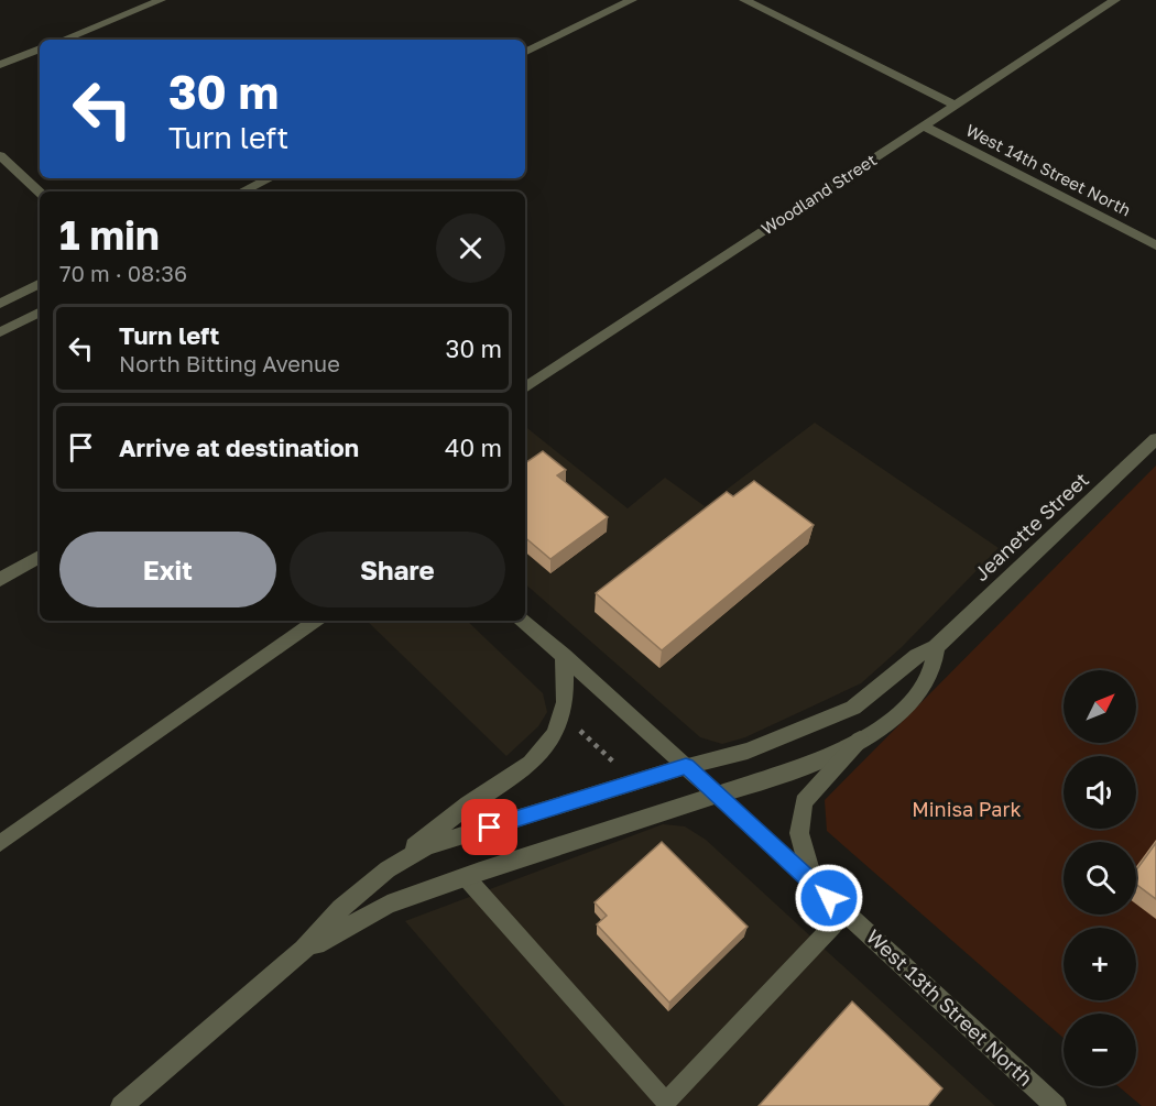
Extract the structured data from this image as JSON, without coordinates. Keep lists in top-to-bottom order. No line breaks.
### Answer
{"streets":{"street":["West 14th Street North","Woodland Street","Jeanette Street","West 13th Street North"]},"crossings":[["West 14th Street North","Woodland Street"],["Jeanette Street","West 13th Street North"]],"parks":["Minisa Park"],"north":"top right","page":{"turn":["30 m","Turn left"],"heading":["1 min","70 m · 08:36"],"list":[{"name":"Turn left","note":"North Bitting Avenue","value":"30 m"},{"name":"Arrive at destination","value":"40 m"}],"buttons":["Exit","Share"],"map_buttons":["+","−"]}}
